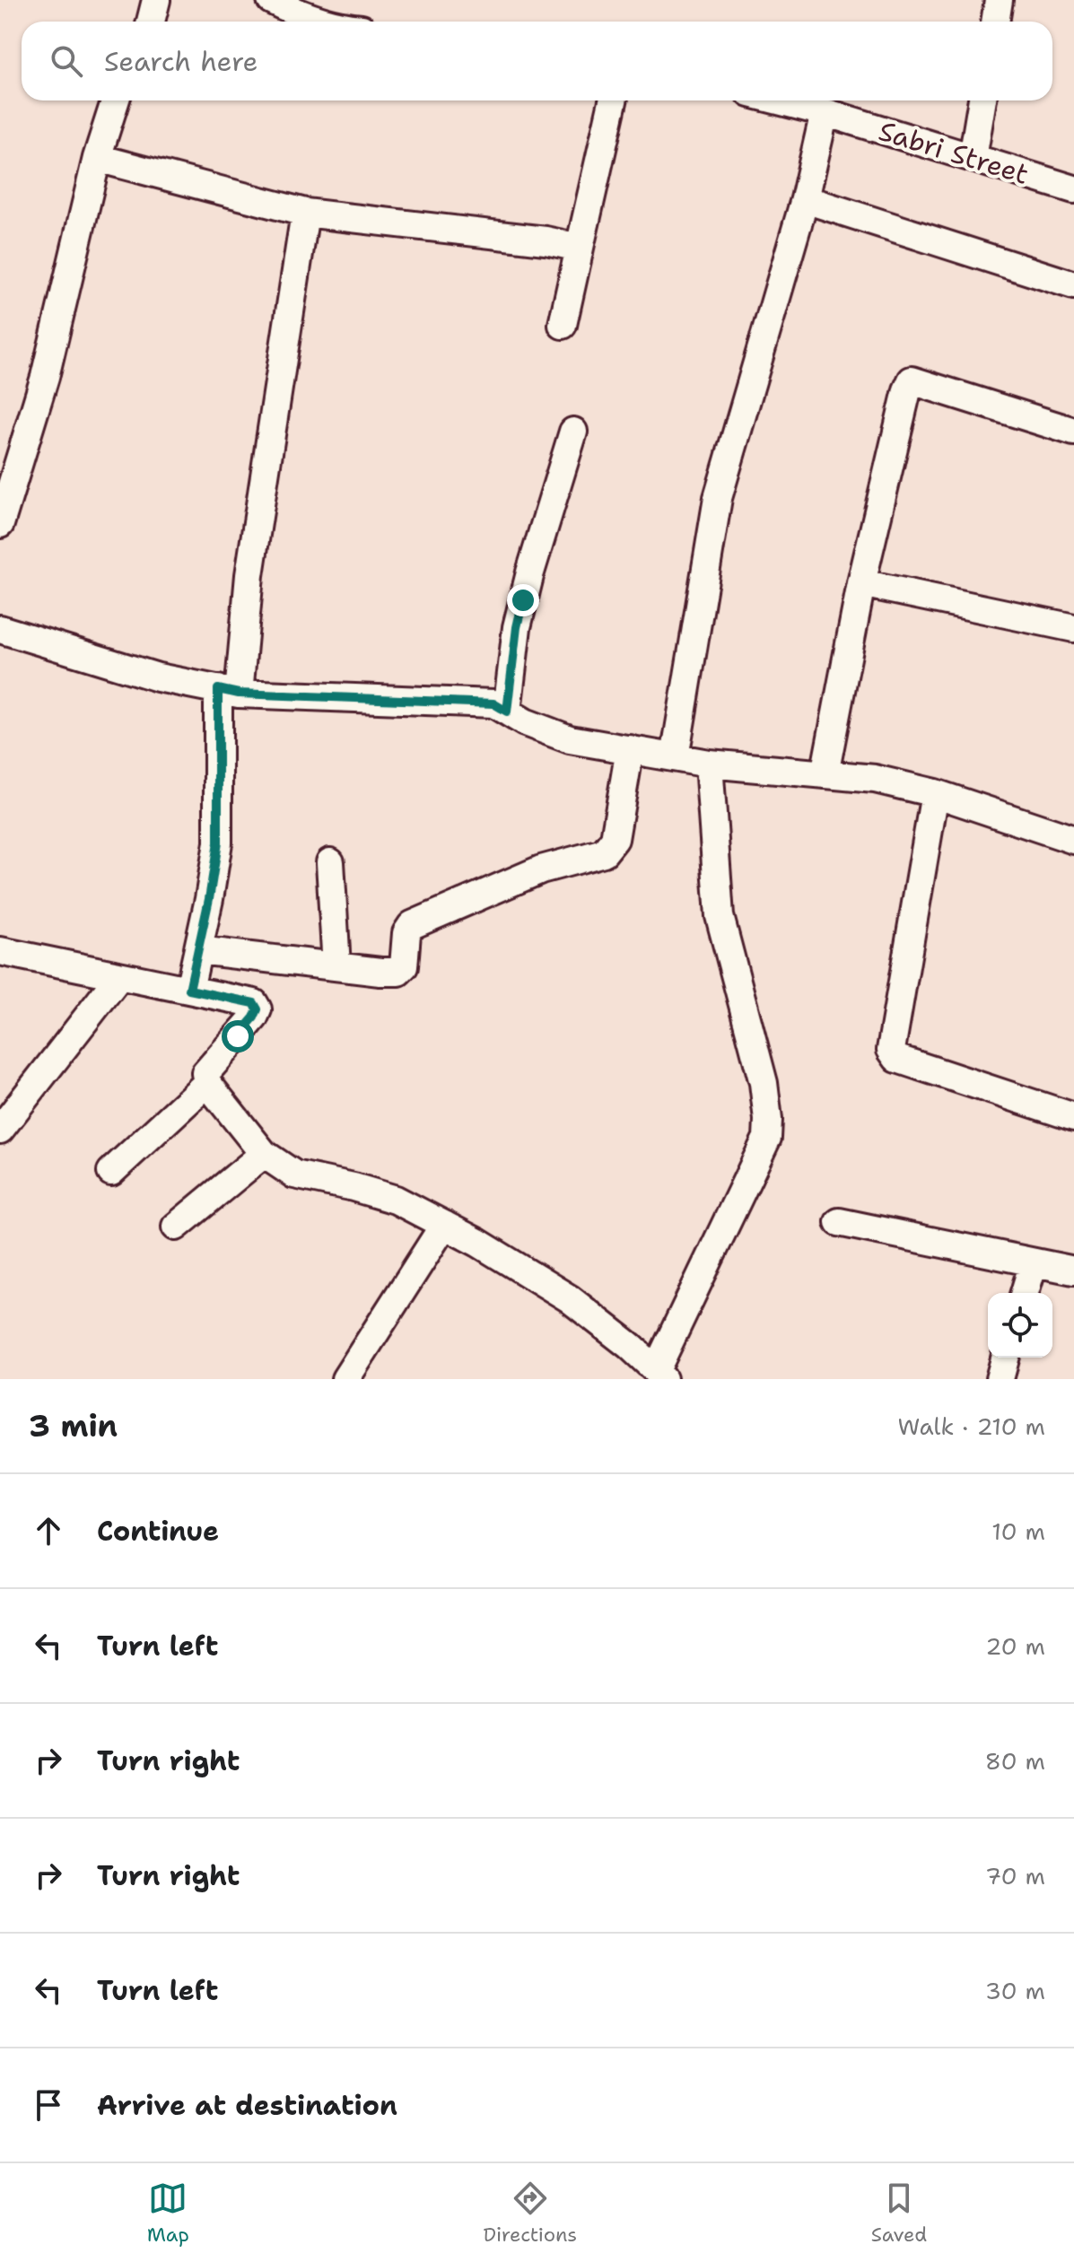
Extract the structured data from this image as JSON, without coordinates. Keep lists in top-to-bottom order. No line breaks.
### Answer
{"streets":{"street":["Sabri Street"]},"page":{"search":"Search here","heading":["3 min","Walk · 210 m"],"list":[["Continue","10 m"],["Turn left","20 m"],["Turn right","80 m"],["Turn right","70 m"],["Turn left","30 m"],"Arrive at destination"],"nav":["Map","Directions","Saved"]}}
